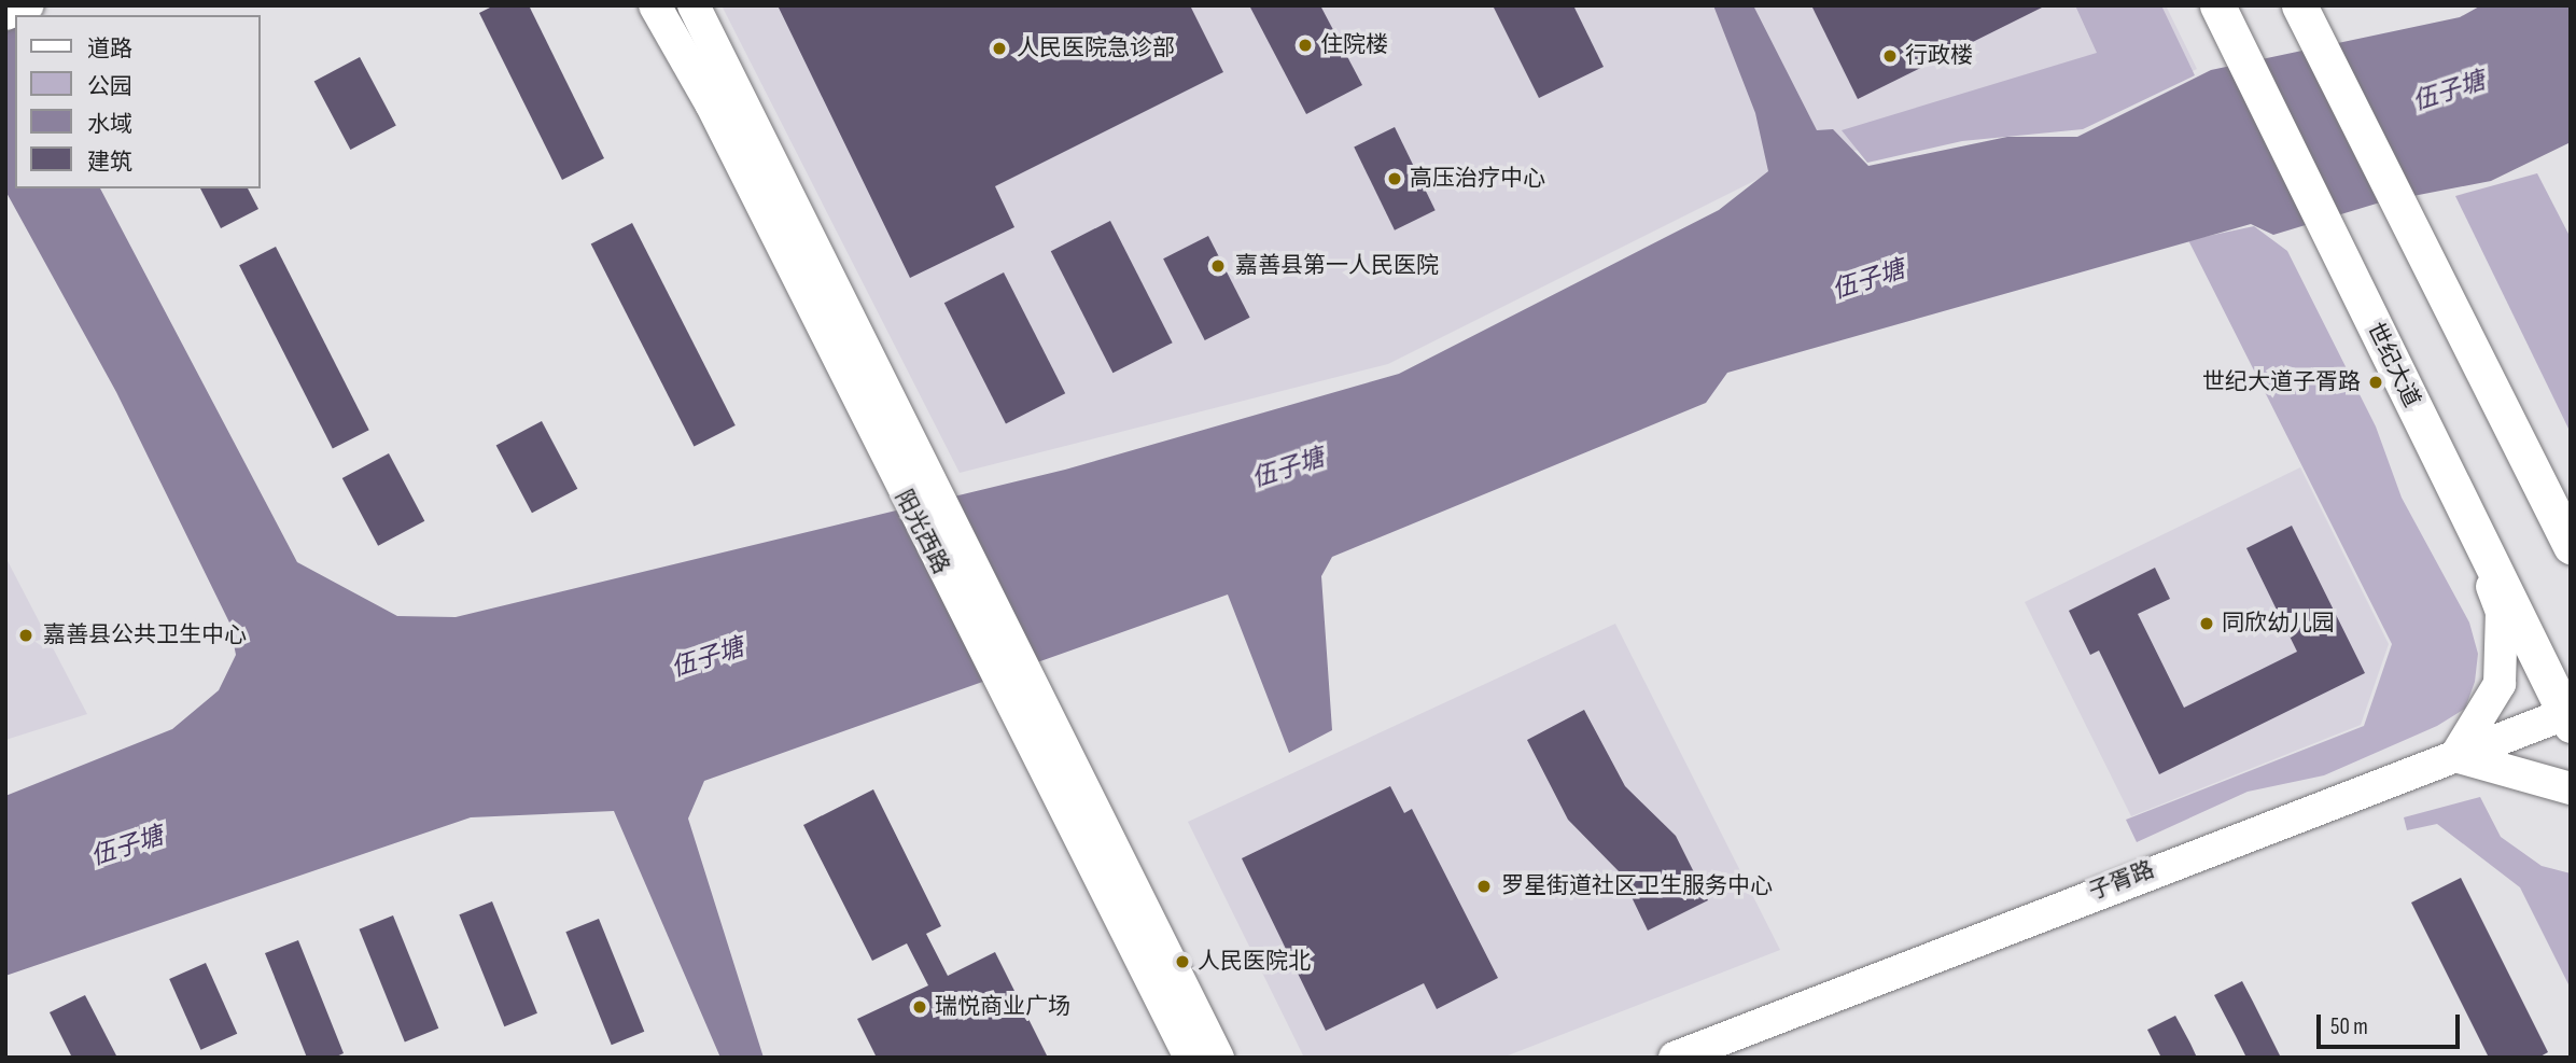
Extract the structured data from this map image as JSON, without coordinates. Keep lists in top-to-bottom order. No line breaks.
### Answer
{"streets":{"main road":["世纪大道","阳光西路","子胥路"]},"crossings":[["世纪大道","子胥路"]],"water":["伍子塘"],"places":["住院楼","人民医院急诊部","行政楼","高压治疗中心","嘉善县第一人民医院","世纪大道子胥路","同欣幼儿园","嘉善县公共卫生中心","罗星街道社区卫生服务中心","人民医院北","瑞悦商业广场"],"legend":["道路","公园","水域","建筑"],"scale_bar":"50 m"}
